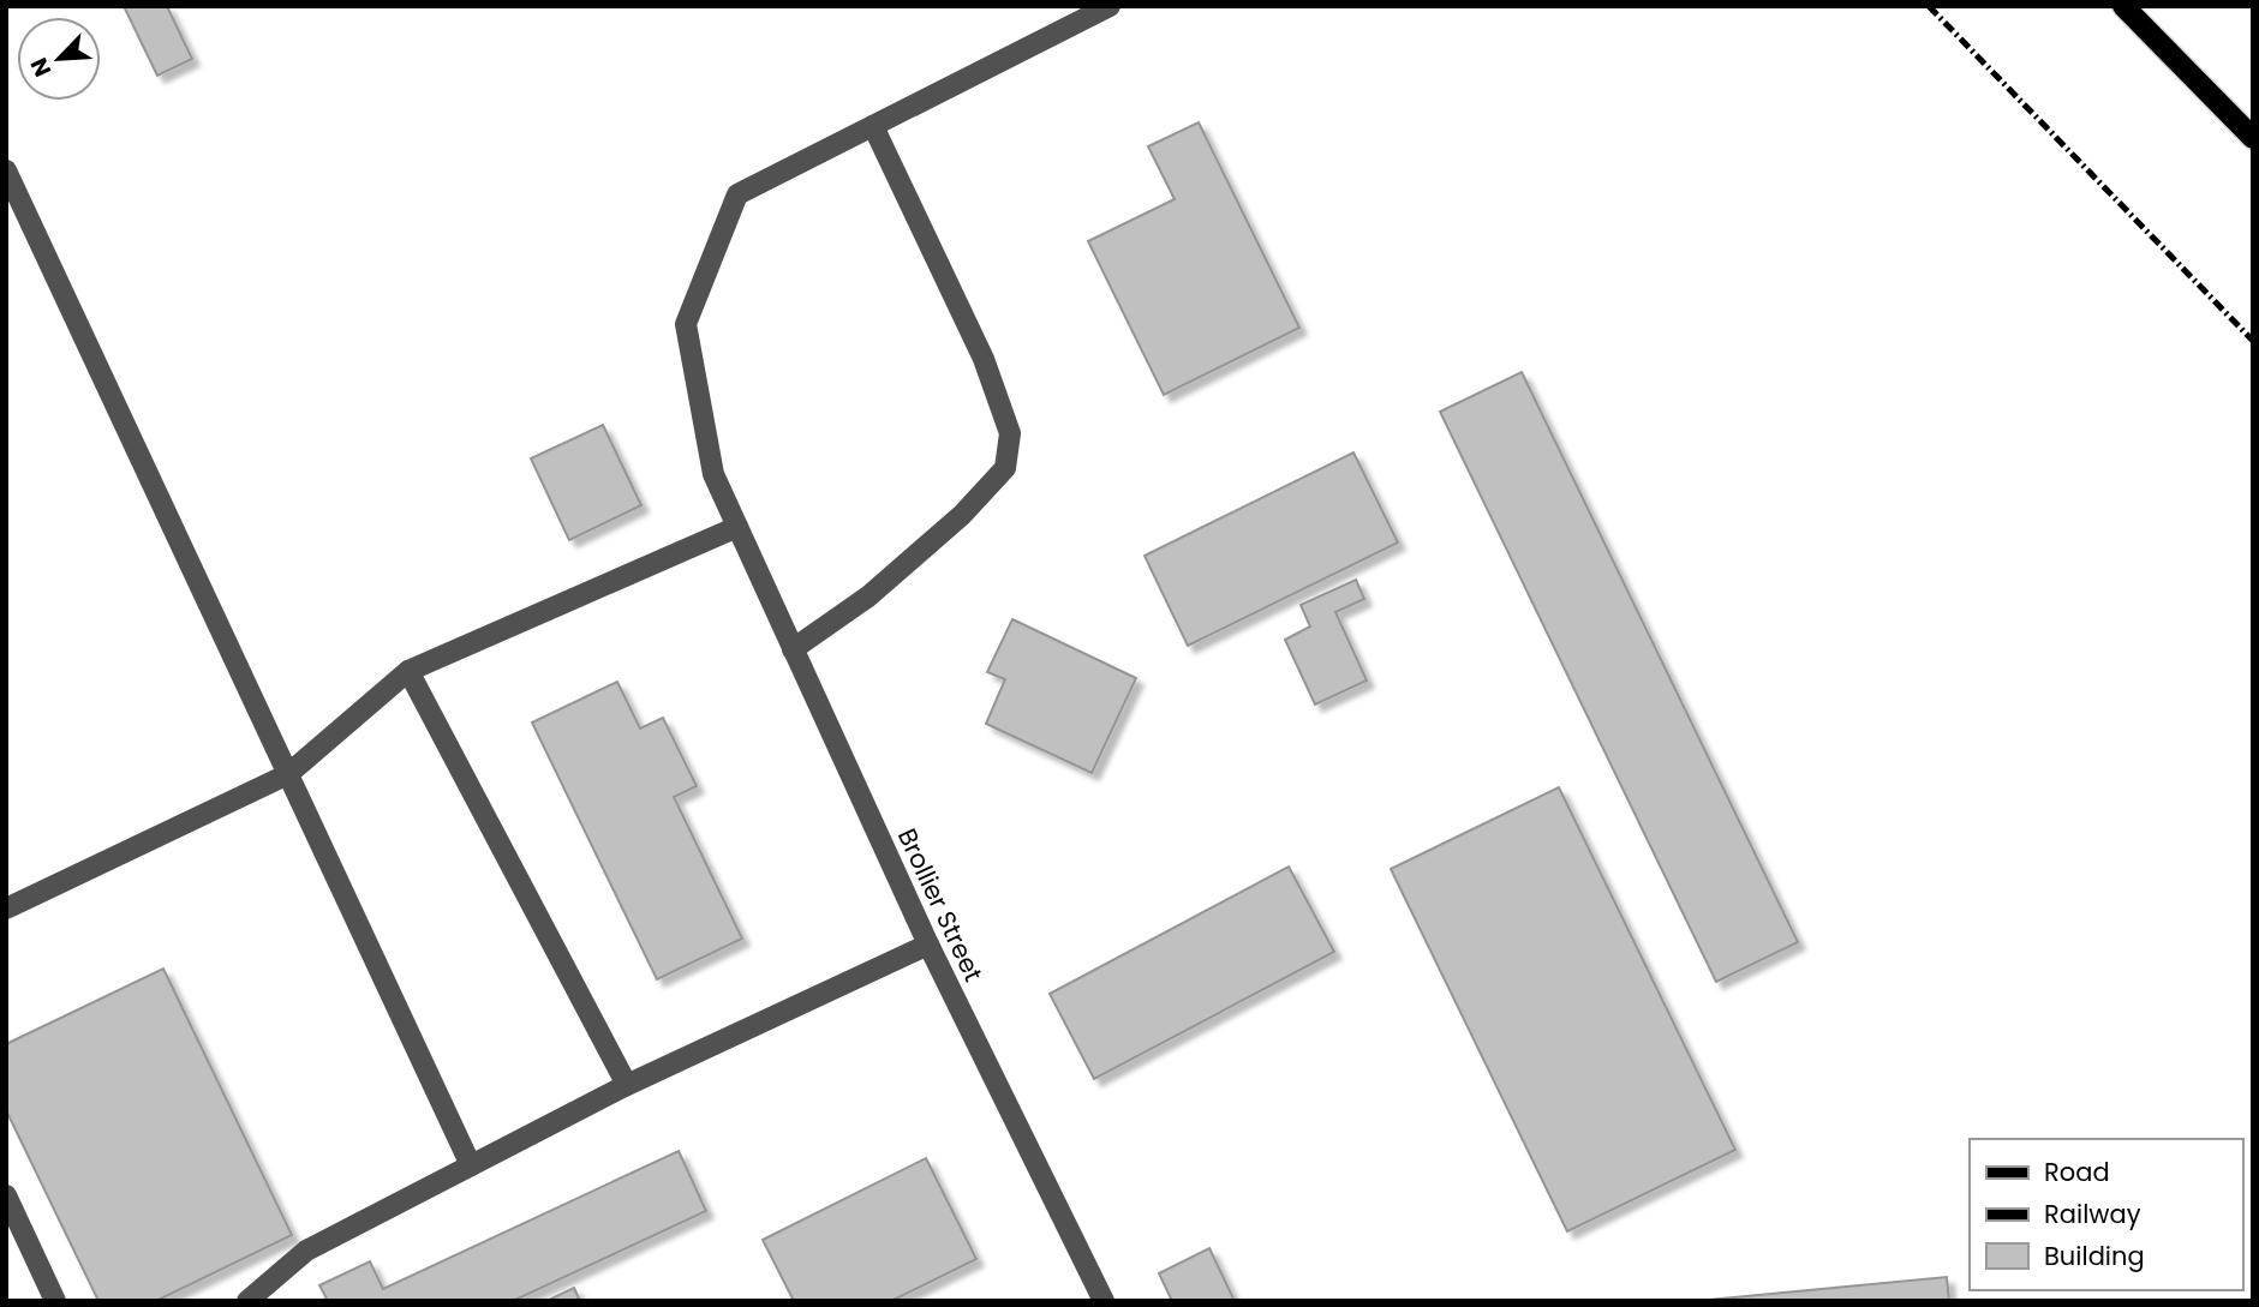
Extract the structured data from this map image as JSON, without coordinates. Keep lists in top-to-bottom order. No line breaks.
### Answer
{"streets":{"street":["Brollier Street"]},"legend":["Road","Railway","Building"],"north":"bottom left"}
